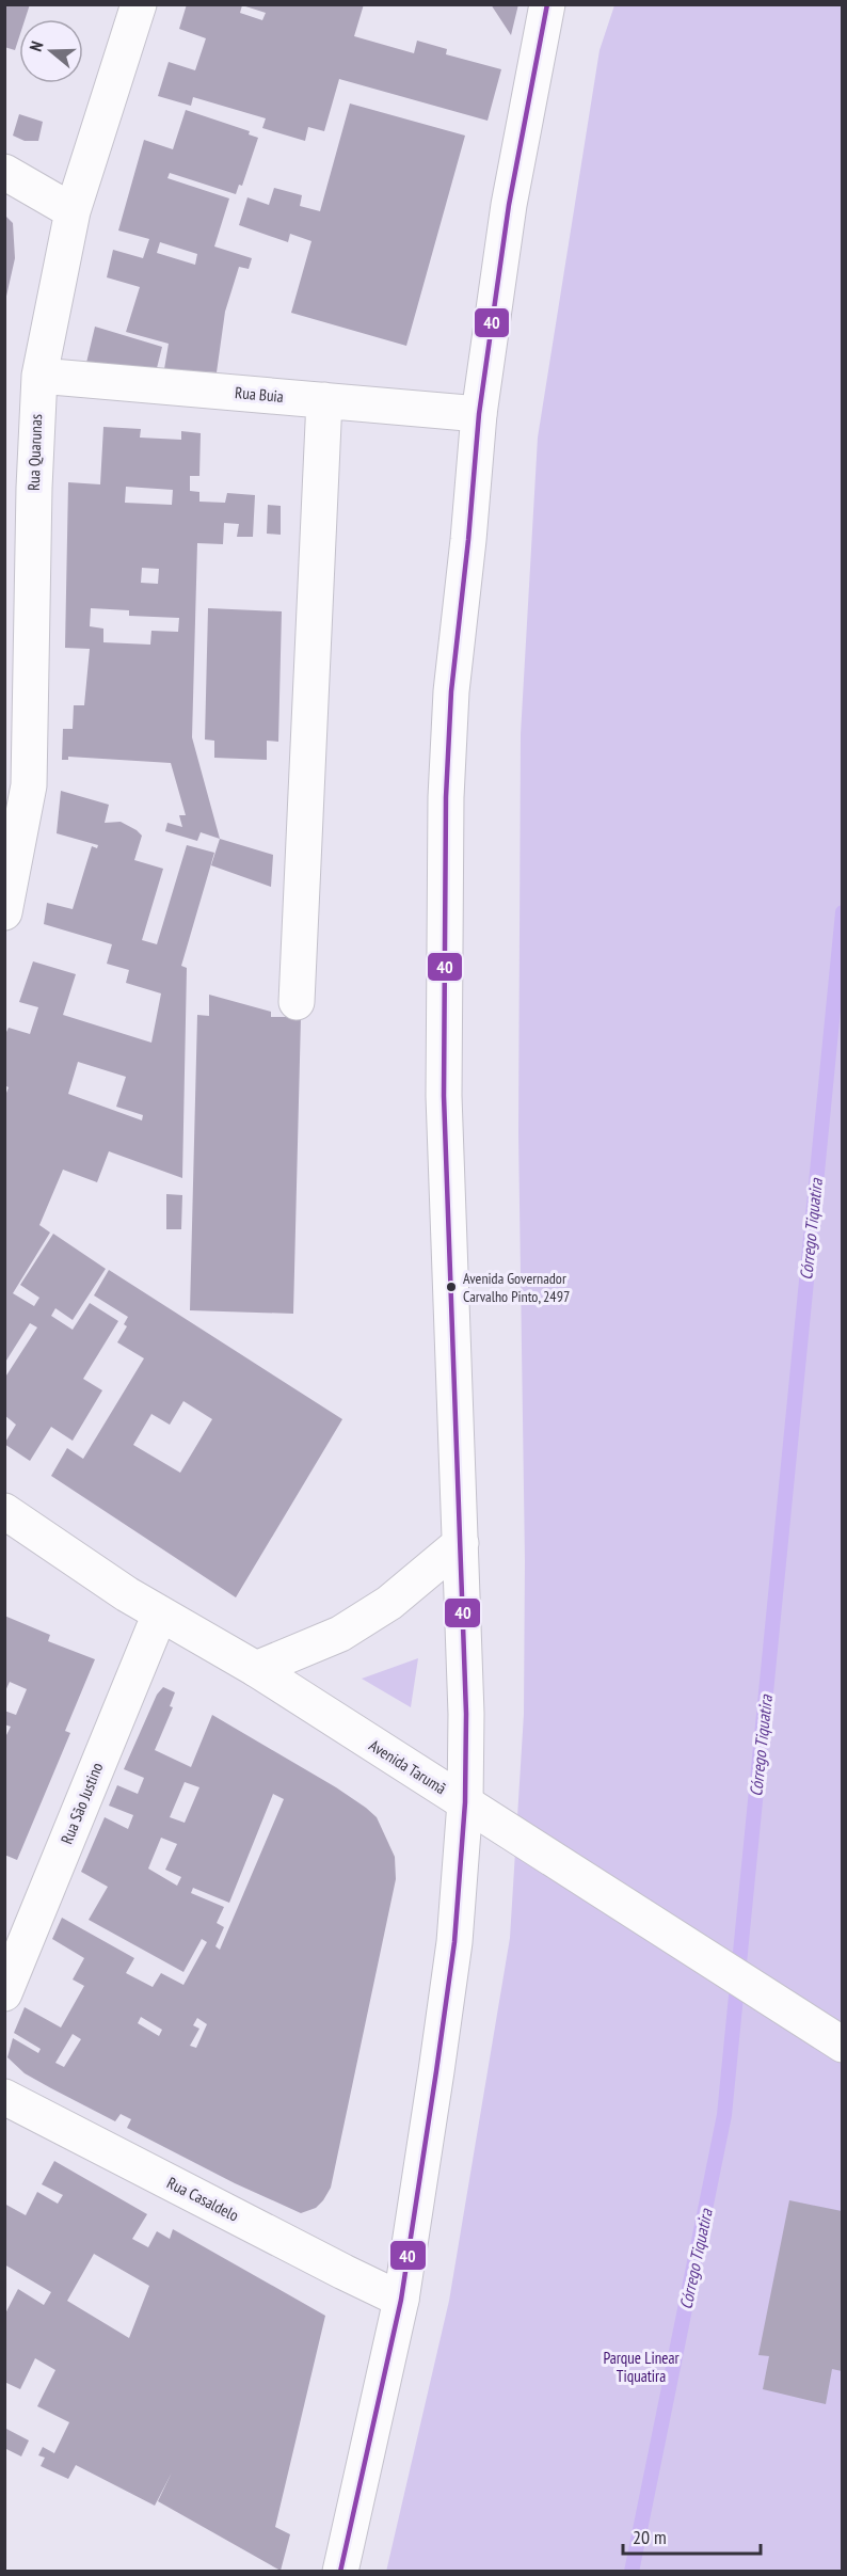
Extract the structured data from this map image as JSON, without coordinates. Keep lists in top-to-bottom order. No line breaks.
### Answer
{"streets":{"street":["Rua Buia","Rua Quarunas","Avenida Tarumã","Rua São Justino","Rua Casaldelo"]},"crossings":[["Rua Buia","Rua Quarunas"],["Avenida Tarumã","Rua São Justino"]],"water":["Córrego Tiquatira"],"parks":["Parque Linear Tiquatira"],"places":["Avenida Governador Carvalho Pinto, 2497"],"lines":["transit line 40"],"scale_bar":"20 m","north":"left"}
